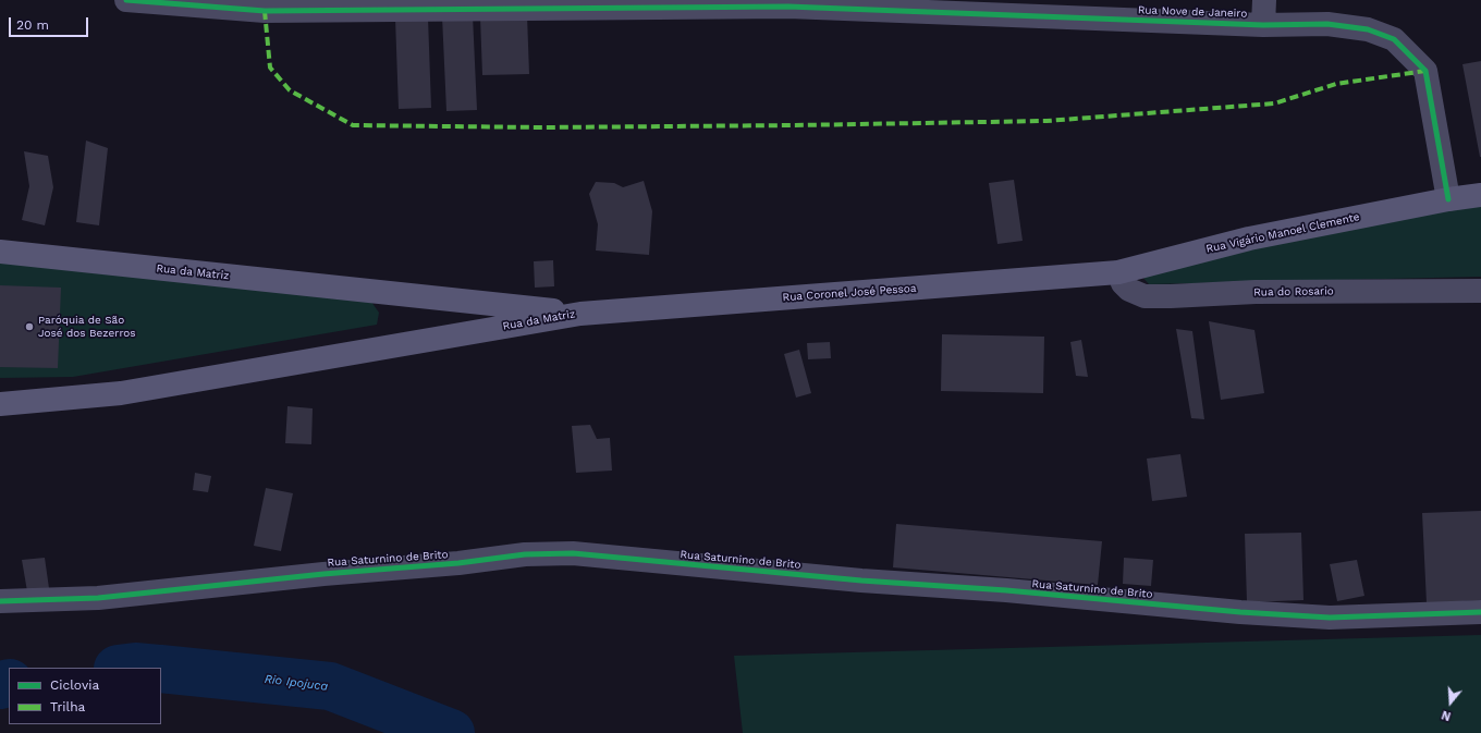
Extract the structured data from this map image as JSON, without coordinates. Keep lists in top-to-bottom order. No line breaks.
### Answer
{"streets":{"main road":["Rua Vigário Manoel Clemente","Rua da Matriz","Rua Coronel José Pessoa"],"street":["Rua Nove de Janeiro","Rua do Rosario","Rua Saturnino de Brito"]},"crossings":[["Rua Nove de Janeiro","Rua Vigário Manoel Clemente"],["Rua Vigário Manoel Clemente","Rua do Rosario"],["Rua Vigário Manoel Clemente","Rua Coronel José Pessoa"],["Rua da Matriz","Rua Coronel José Pessoa"],["Rua do Rosario","Rua Coronel José Pessoa"]],"water":["Rio Ipojuca"],"places":["Paróquia de São José dos Bezerros"],"legend":["Ciclovia","Trilha"],"scale_bar":"20 m","north":"bottom"}
